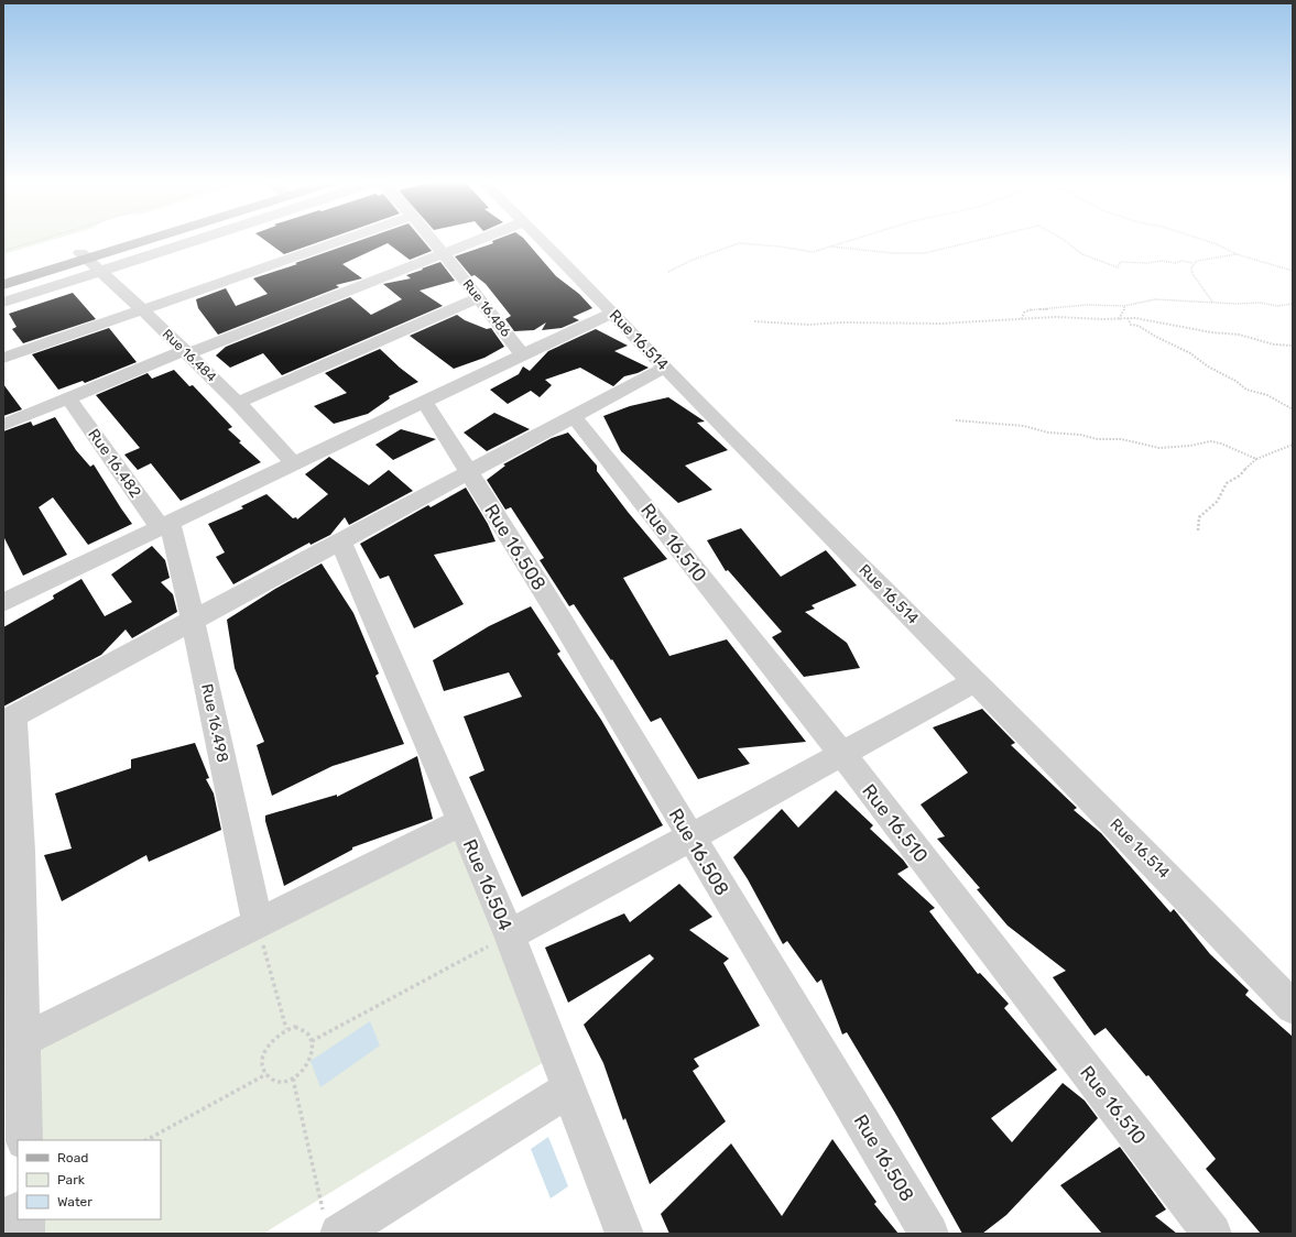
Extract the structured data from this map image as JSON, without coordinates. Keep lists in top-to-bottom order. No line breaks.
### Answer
{"streets":{"street":["Rue 16.486","Rue 16.514","Rue 16.484","Rue 16.482","Rue 16.510","Rue 16.508","Rue 16.498","Rue 16.504"]},"crossings":[["Rue 16.482","Rue 16.498"]],"legend":["Road","Park","Water"]}
